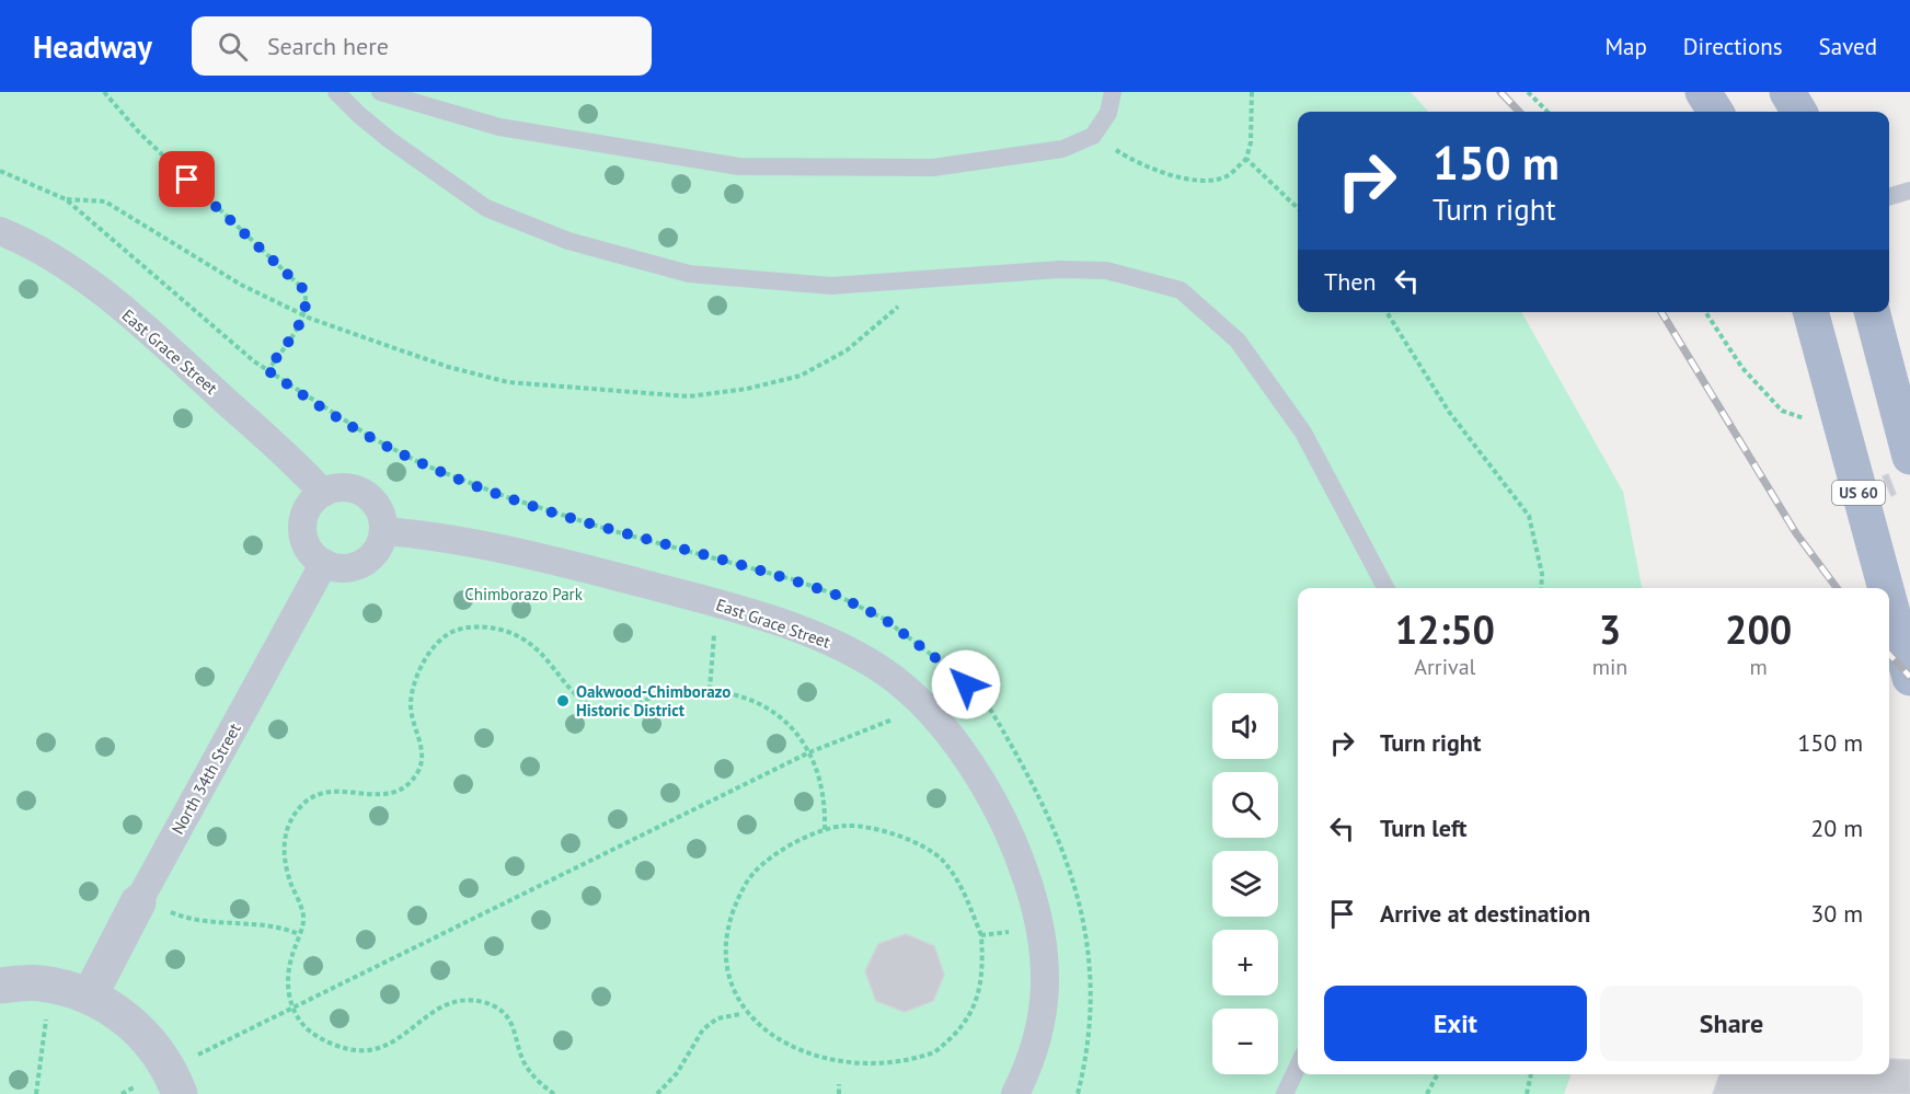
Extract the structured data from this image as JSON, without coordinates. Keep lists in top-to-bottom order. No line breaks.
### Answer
{"streets":{"main road":["US 60"],"street":["East Grace Street","North 34th Street"]},"crossings":[["East Grace Street","North 34th Street"]],"parks":["Chimborazo Park"],"places":["Oakwood-Chimborazo Historic District"],"page":{"header":"Headway","search":"Search here","nav":["Map","Directions","Saved"],"turn":["150 m","Turn right"],"then":"Then","eta":["12:50","Arrival","3","min","200","m"],"map_buttons":["+","−"],"list":[{"name":"Turn right","value":"150 m"},{"name":"Turn left","value":"20 m"},{"name":"Arrive at destination","value":"30 m"}],"buttons":["Exit","Share"]}}
